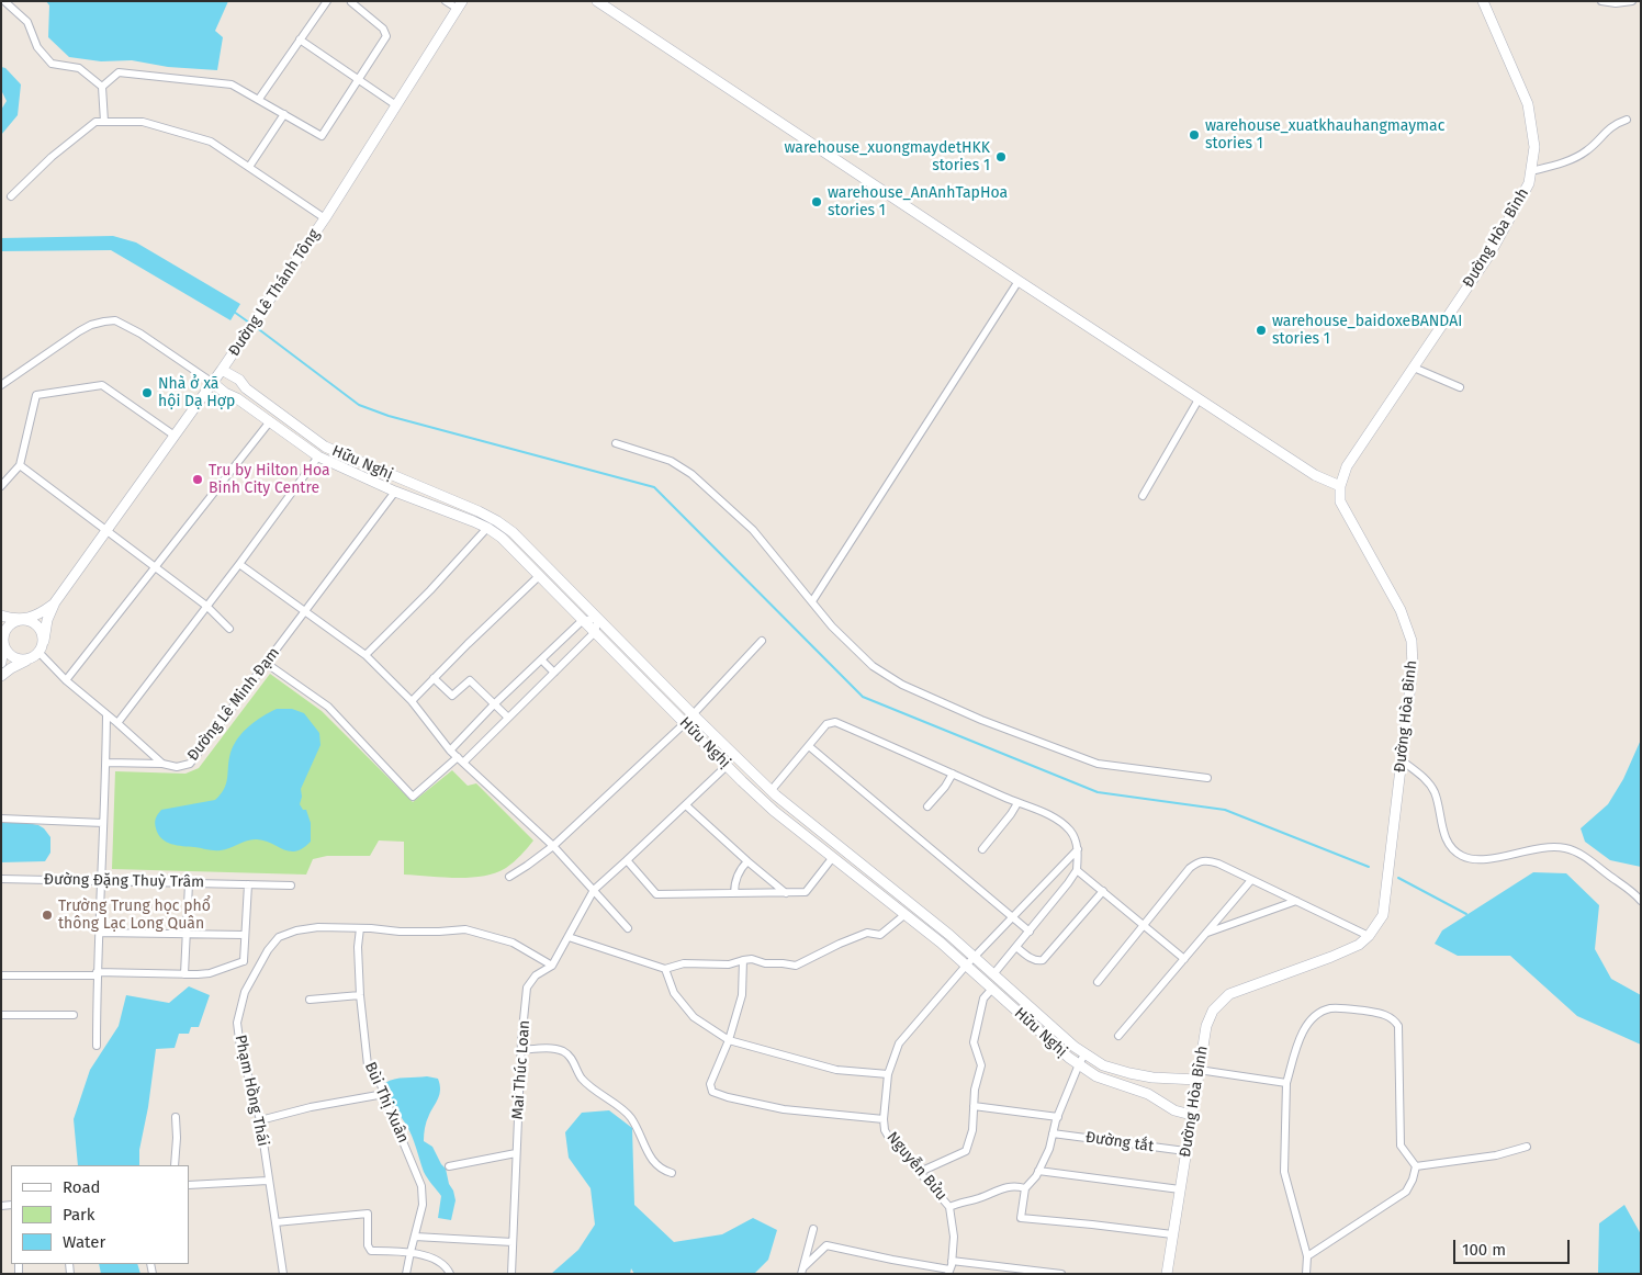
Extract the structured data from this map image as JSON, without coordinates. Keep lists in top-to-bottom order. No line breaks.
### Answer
{"streets":{"main road":["Đường Hòa Bình","Đường Lê Thánh Tông","Hữu Nghị"],"street":["Đường Lê Minh Đạm","Đường Đặng Thuỳ Trâm","Mai Thúc Loan","Phạm Hồng Thái","Bùi Thị Xuân","Đường tắt","Nguyễn Bửu"]},"crossings":[["Đường Hòa Bình","Hữu Nghị"],["Đường Hòa Bình","Đường tắt"],["Đường Lê Thánh Tông","Hữu Nghị"],["Hữu Nghị","Đường Lê Minh Đạm"],["Hữu Nghị","Mai Thúc Loan"],["Hữu Nghị","Nguyễn Bửu"],["Mai Thúc Loan","Phạm Hồng Thái"],["Phạm Hồng Thái","Bùi Thị Xuân"]],"places":["warehouse_xuatkhauhangmaymac stories 1","warehouse_xuongmaydetHKK stories 1","warehouse_AnAnhTapHoa stories 1","warehouse_baidoxeBANDAI stories 1","Nhà ở xã hội Dạ Hợp","Tru by Hilton Hoa Binh City Centre","Trường Trung học phổ thông Lạc Long Quân"],"legend":["Road","Park","Water"],"scale_bar":"100 m"}
